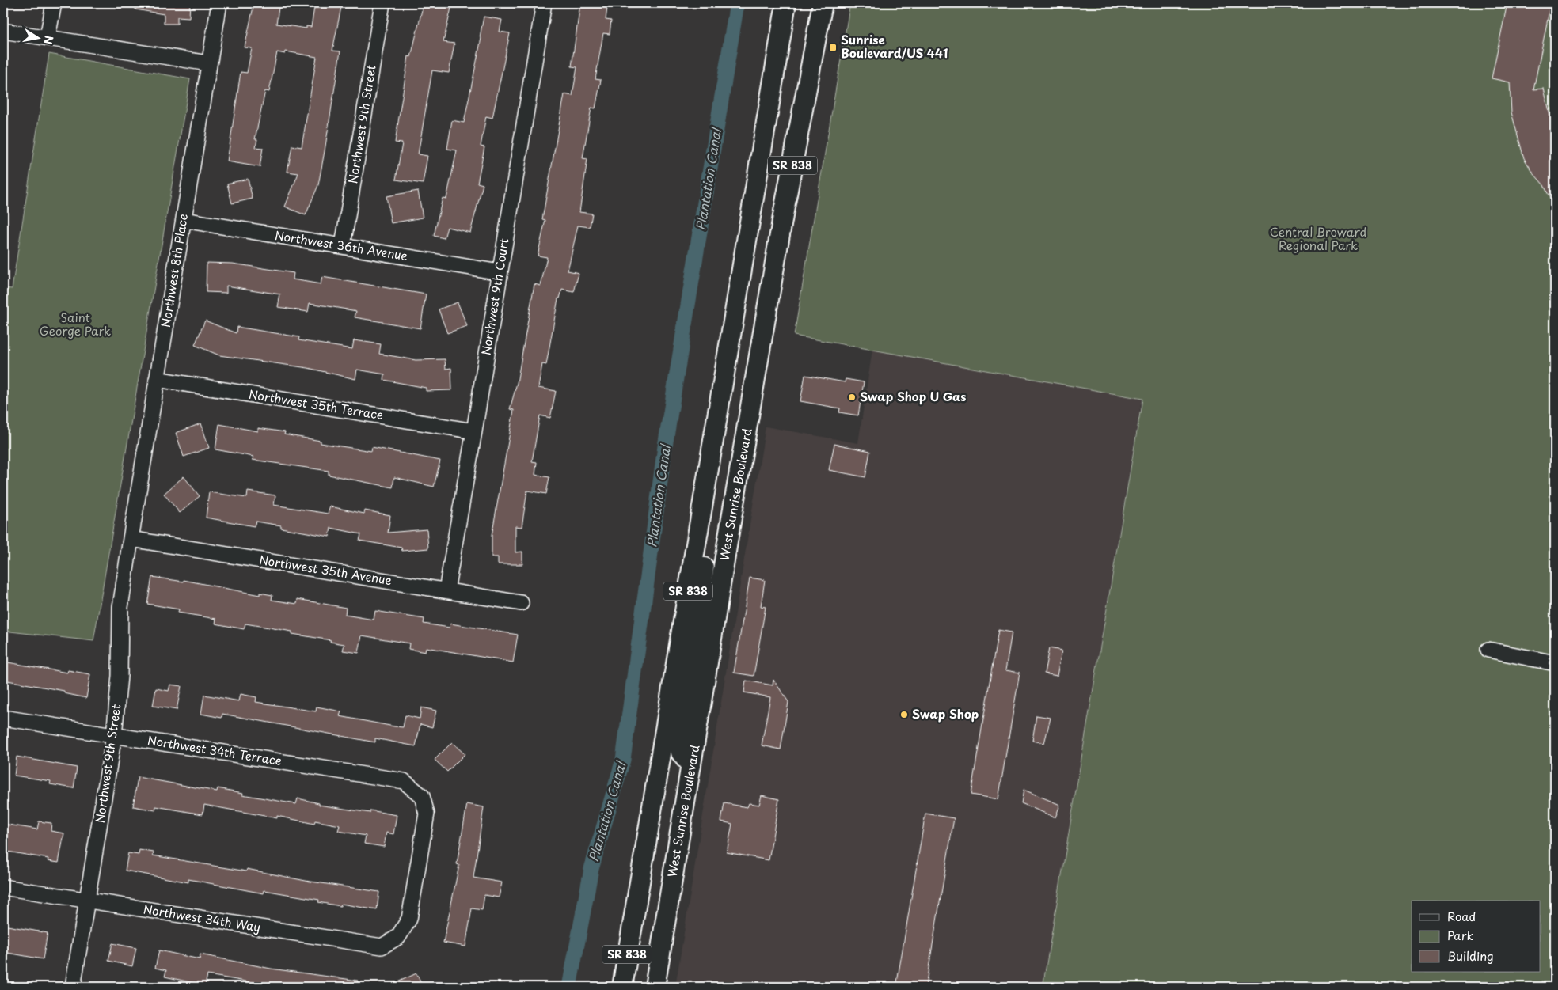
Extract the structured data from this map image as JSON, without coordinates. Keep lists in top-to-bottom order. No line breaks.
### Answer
{"streets":{"main road":["SR 838","West Sunrise Boulevard"],"street":["Northwest 9th Street","Northwest 36th Avenue","Northwest 8th Place","Northwest 9th Court","Northwest 35th Terrace","Northwest 35th Avenue","Northwest 34th Terrace","Northwest 34th Way"]},"crossings":[["Northwest 9th Street","Northwest 36th Avenue"],["Northwest 9th Street","Northwest 8th Place"],["Northwest 9th Street","Northwest 35th Avenue"],["Northwest 9th Street","Northwest 34th Terrace"],["Northwest 9th Street","Northwest 34th Way"],["Northwest 36th Avenue","Northwest 8th Place"],["Northwest 36th Avenue","Northwest 9th Court"],["Northwest 8th Place","Northwest 35th Terrace"],["Northwest 8th Place","Northwest 35th Avenue"],["Northwest 9th Court","Northwest 35th Terrace"],["Northwest 9th Court","Northwest 35th Avenue"],["Northwest 34th Terrace","Northwest 34th Way"]],"water":["Plantation Canal"],"parks":["Central Broward Regional Park","Saint George Park"],"places":{"transit":["Sunrise Boulevard/US 441"],"other":["Swap Shop U Gas","Swap Shop"]},"legend":["Road","Park","Building"],"north":"right"}
